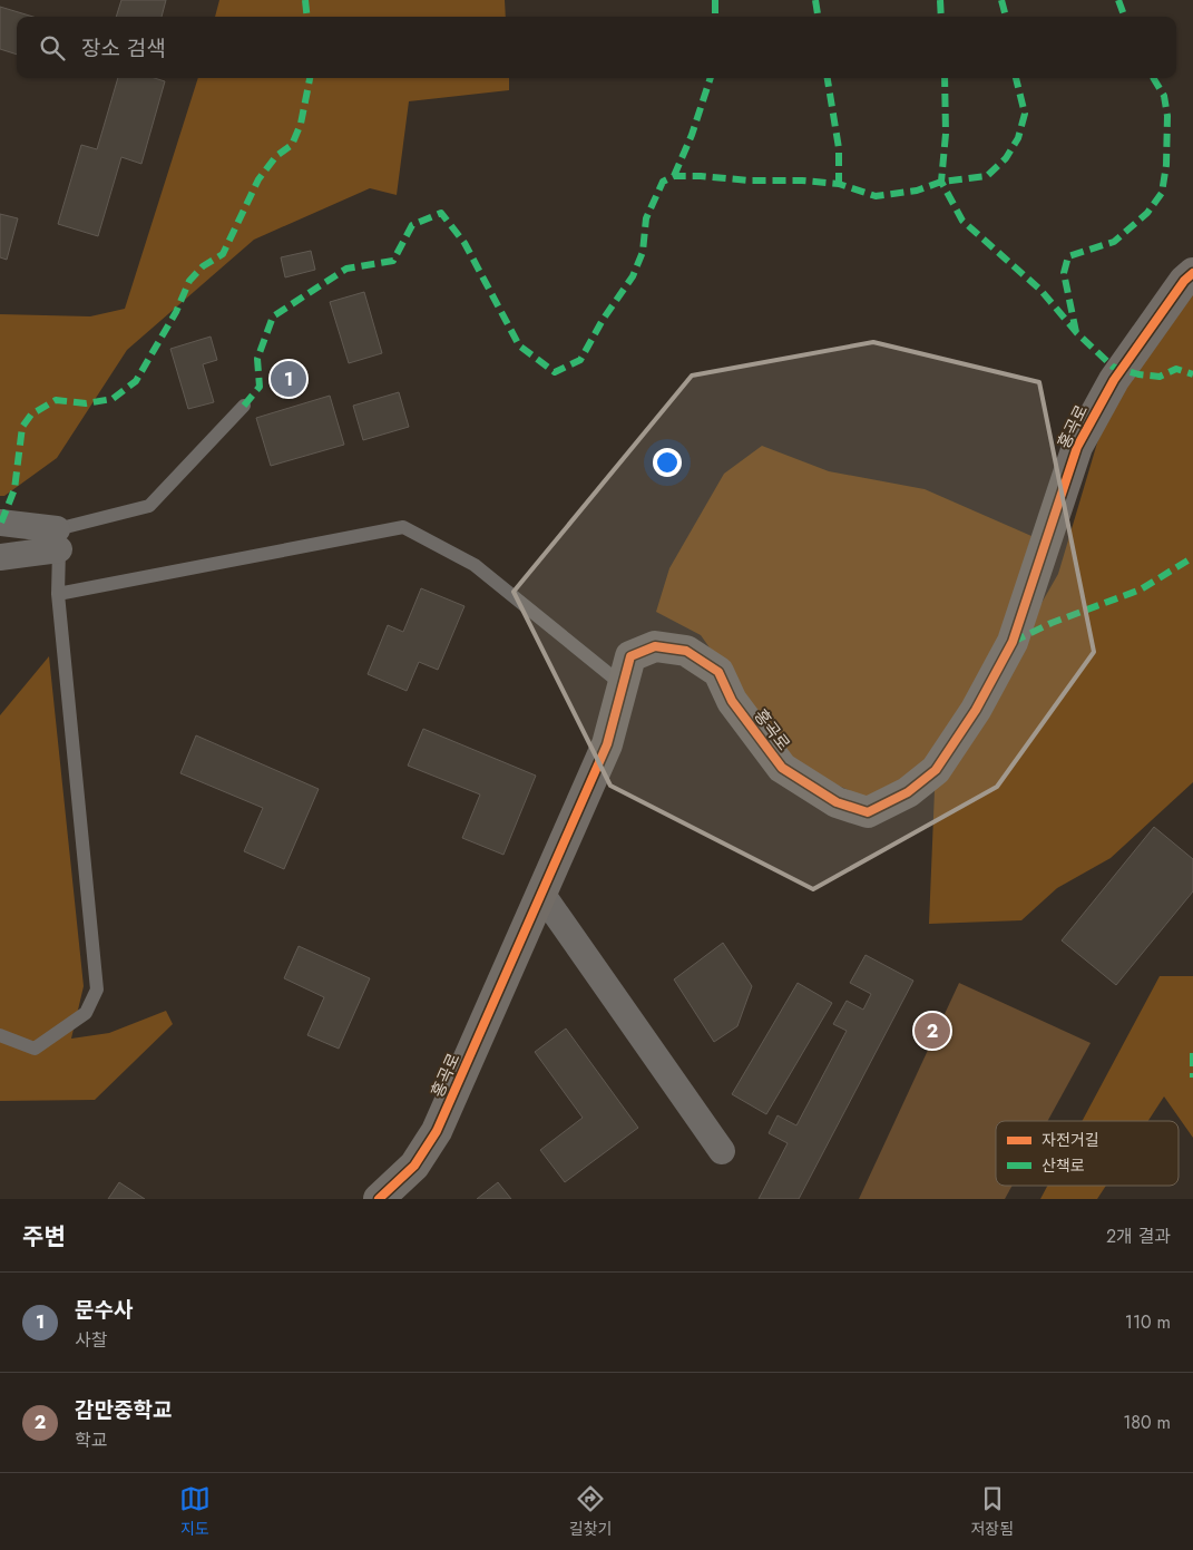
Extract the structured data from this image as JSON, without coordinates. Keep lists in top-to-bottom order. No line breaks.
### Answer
{"streets":{"street":["홍곡로"]},"legend":["자전거길","산책로"],"page":{"search":"장소 검색","pins":["1","2"],"heading":["주변","2개 결과"],"list":[{"mark":"1","name":"문수사","note":"사찰","value":"110 m"},{"mark":"2","name":"감만중학교","note":"학교","value":"180 m"}],"nav":["지도","길찾기","저장됨"]}}
